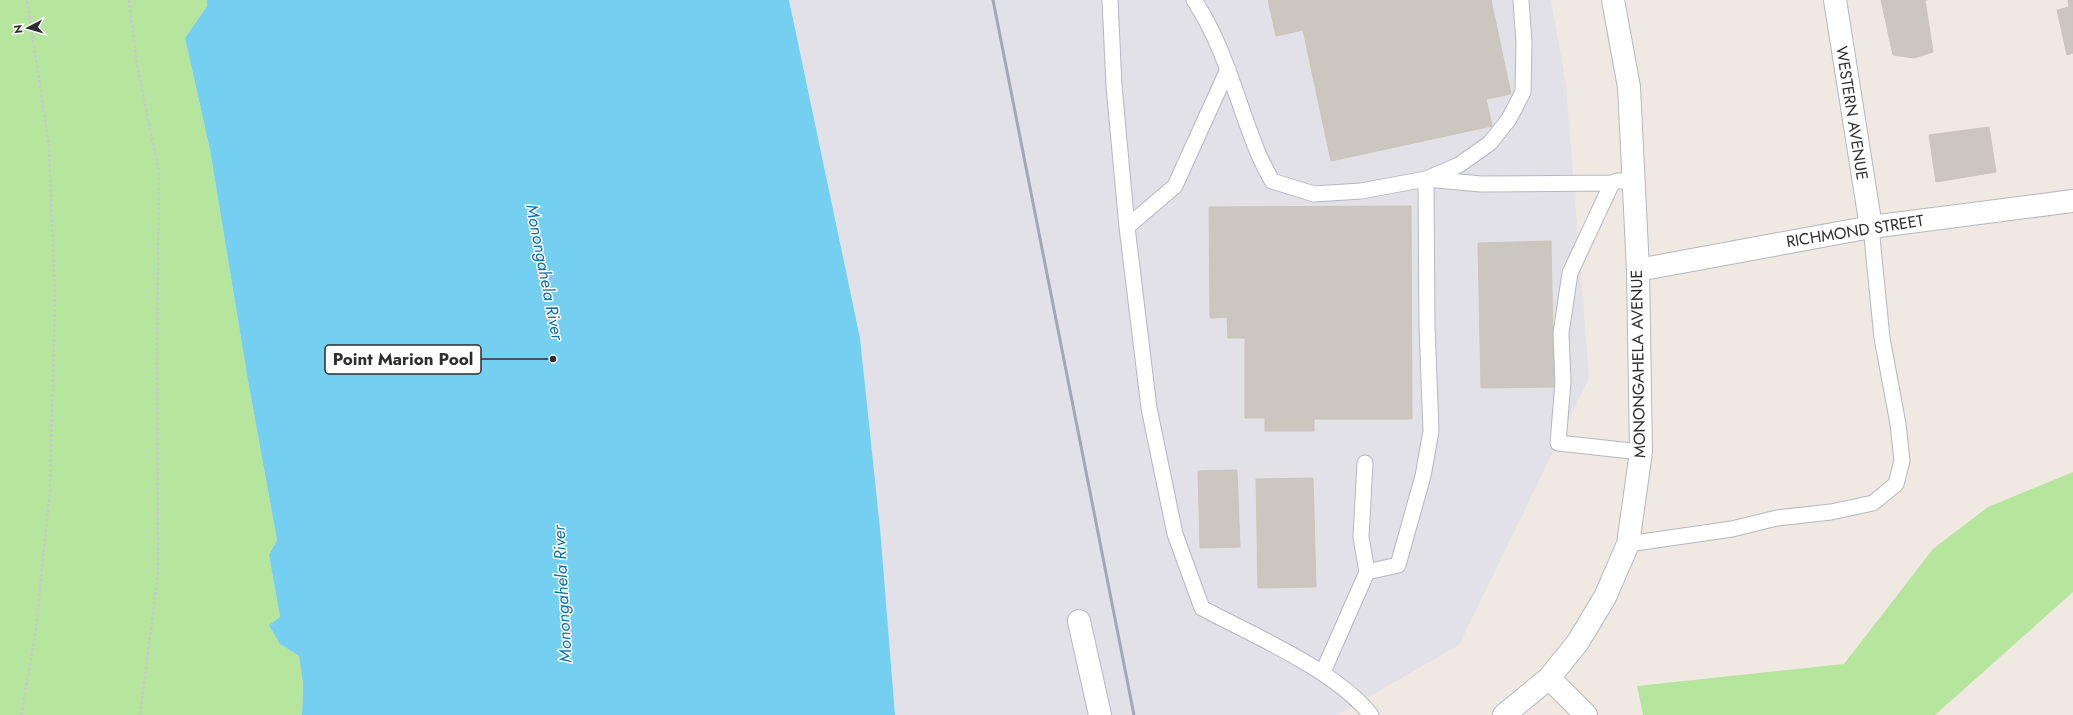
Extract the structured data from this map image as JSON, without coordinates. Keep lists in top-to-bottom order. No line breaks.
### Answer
{"streets":{"street":["WESTERN AVENUE","RICHMOND STREET","MONONGAHELA AVENUE"]},"crossings":[["WESTERN AVENUE","RICHMOND STREET"],["RICHMOND STREET","MONONGAHELA AVENUE"]],"water":["Monongahela River"],"places":["Point Marion Pool"],"north":"left"}
